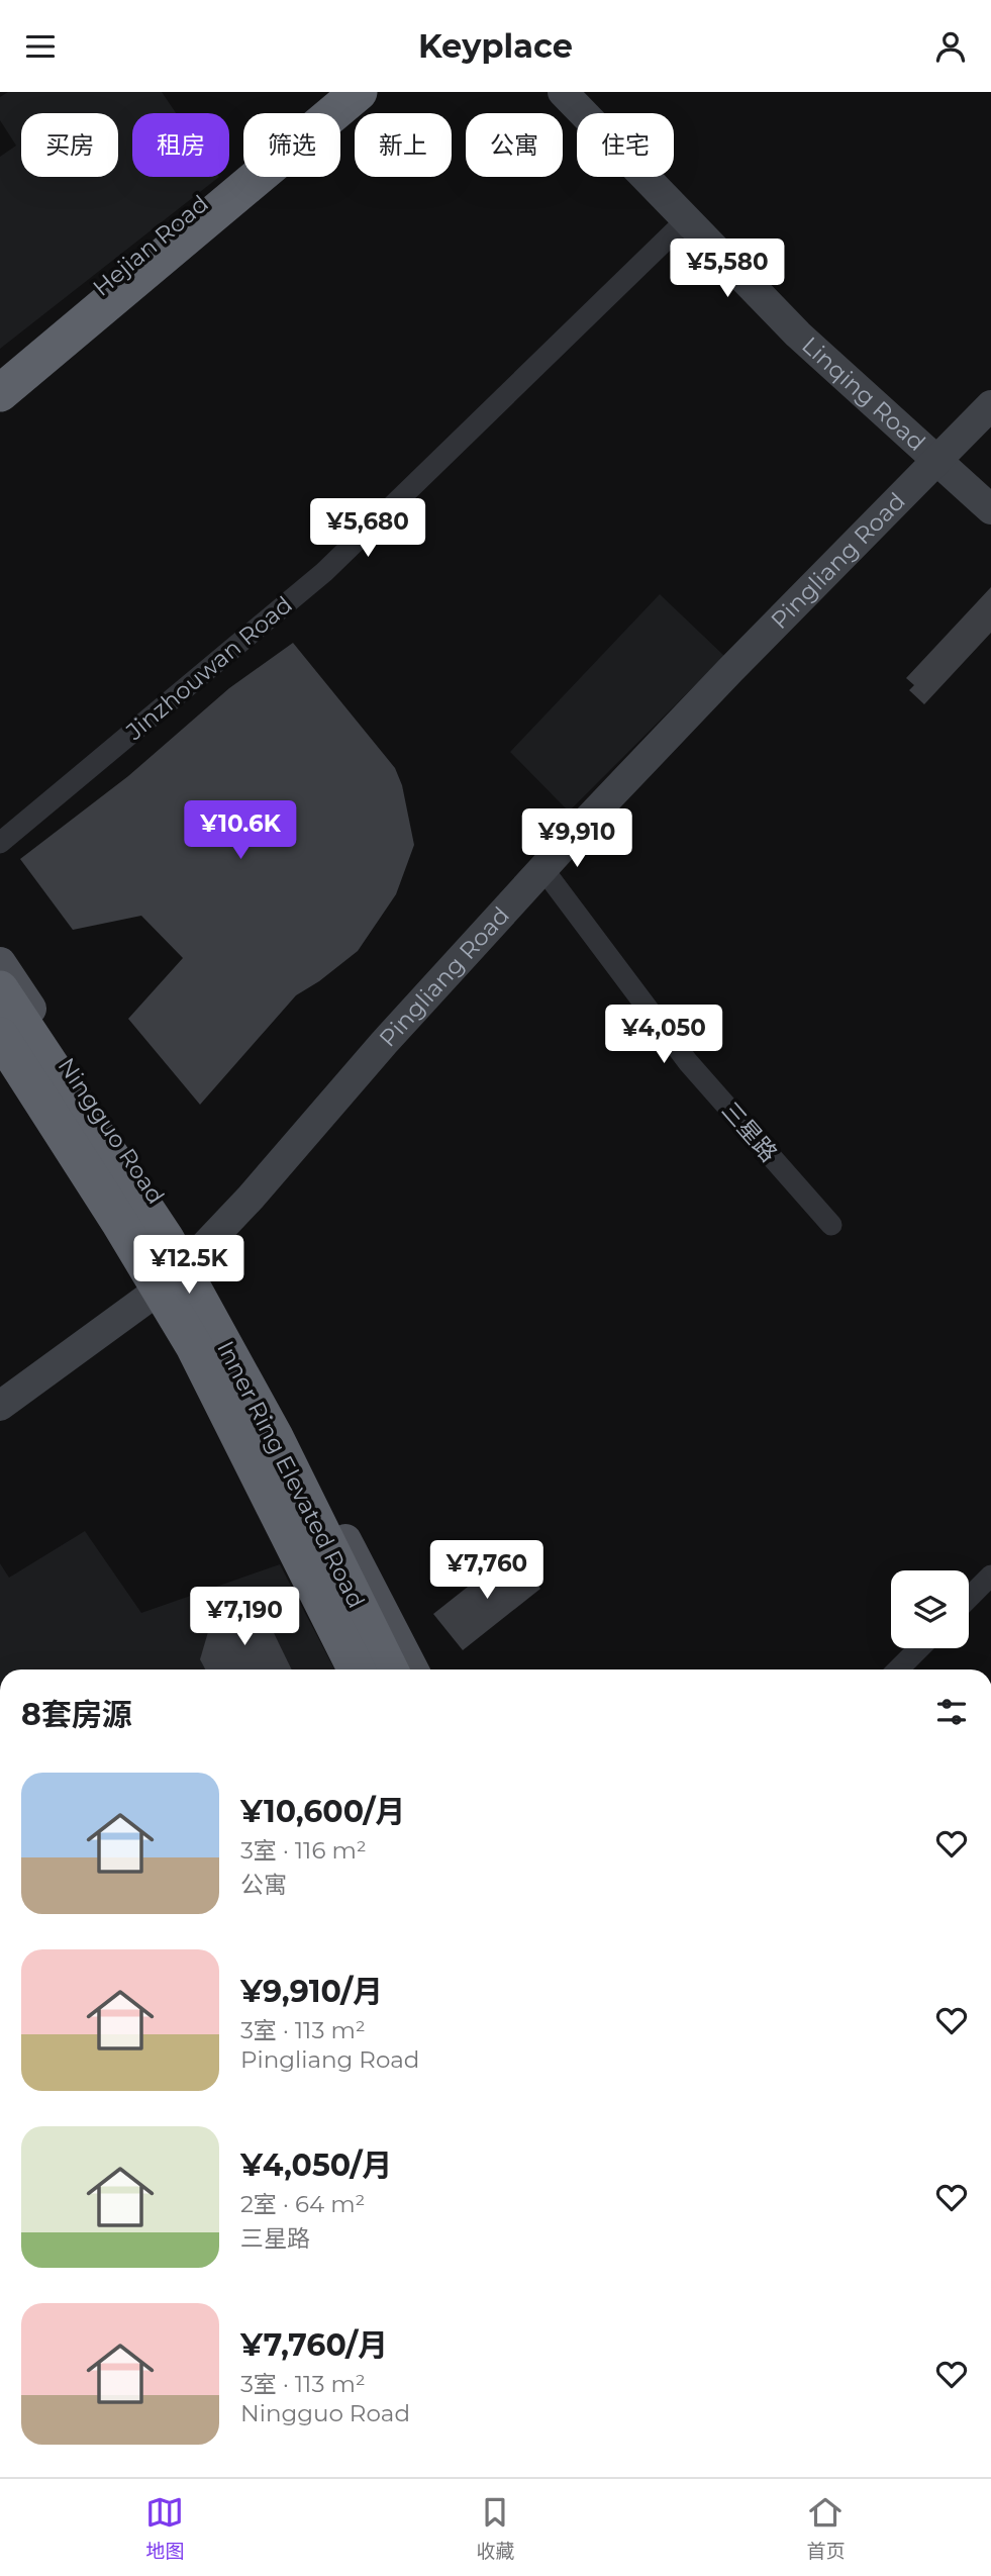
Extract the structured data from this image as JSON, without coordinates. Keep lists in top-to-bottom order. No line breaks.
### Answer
{"streets":{"highway":["Inner Ring Elevated Road"],"main road":["Linqing Road","Pingliang Road","Ningguo Road"],"street":["Hejian Road","Jinzhouwan Road","三星路"]},"crossings":[["Linqing Road","Pingliang Road"],["Linqing Road","Jinzhouwan Road"],["Pingliang Road","Ningguo Road"],["Pingliang Road","三星路"]],"page":{"header":"Keyplace","chip":["买房","租房","筛选","新上","公寓","住宅"],"price":["¥5,580","¥5,680","¥10.6K","¥9,910","¥4,050","¥12.5K","¥7,760","¥7,190"],"heading":"8套房源","list":[{"name":"¥10,600/月","note":"3室 · 116 m² · 公寓"},{"name":"¥9,910/月","note":"3室 · 113 m² · Pingliang Road"},{"name":"¥4,050/月","note":"2室 · 64 m² · 三星路"},{"name":"¥7,760/月","note":"3室 · 113 m² · Ningguo Road"}],"tabs":["地图","收藏","首页"]}}
